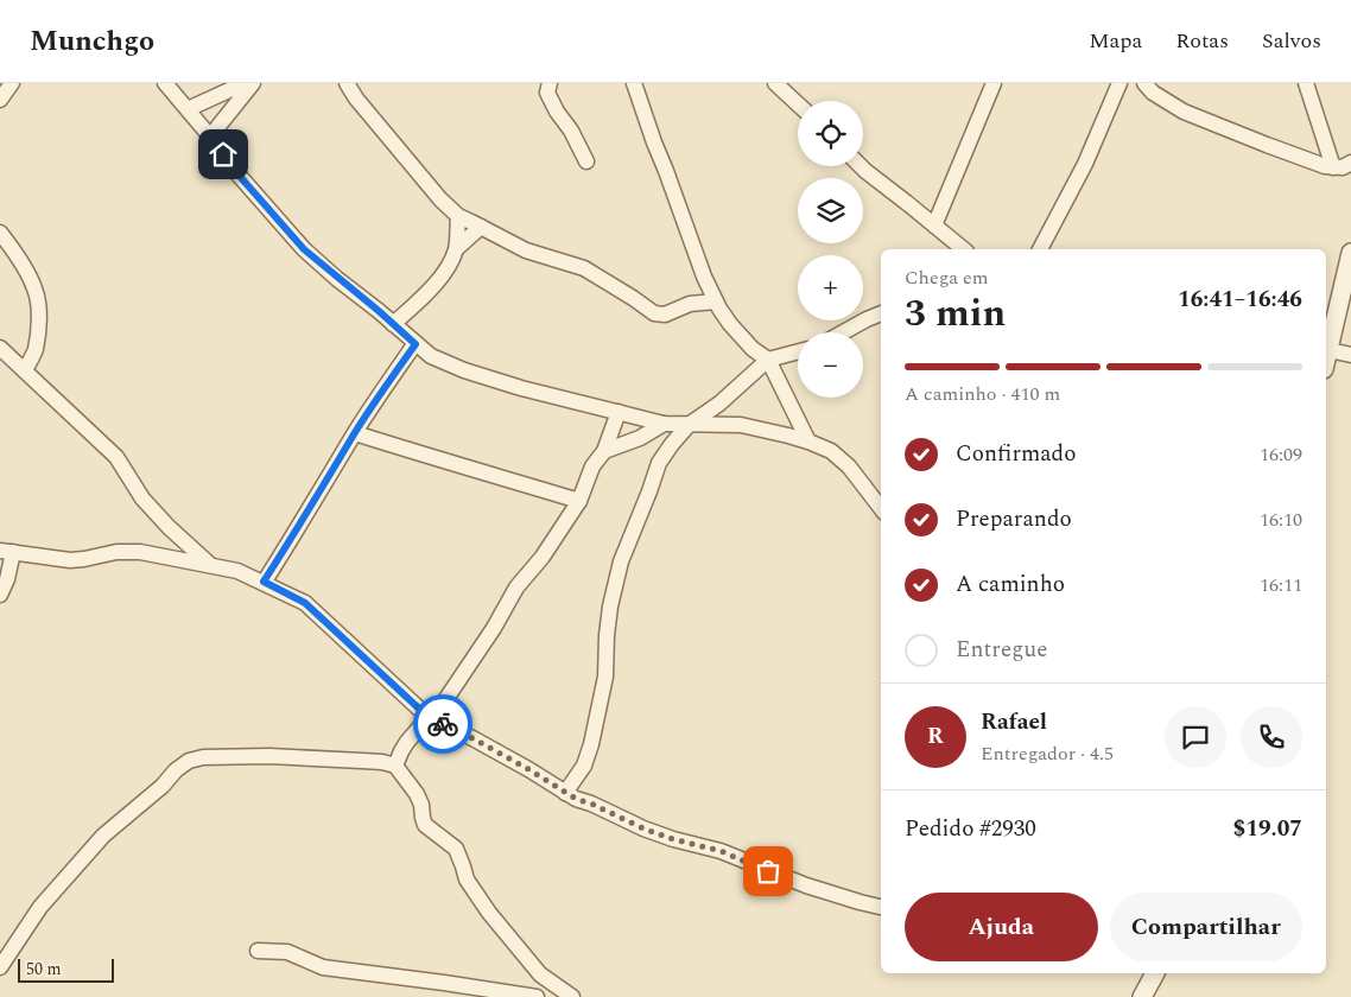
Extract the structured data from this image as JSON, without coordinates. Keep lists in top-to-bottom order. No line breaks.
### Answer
{"scale_bar":"50 m","page":{"header":"Munchgo","nav":["Mapa","Rotas","Salvos"],"map_buttons":["+","−"],"heading":["3 min","Chega em","16:41–16:46"],"panel":["Rafael","Entregador · 4.5","Pedido #2930","$19.07"],"bar":"A caminho · 410 m","list":[["Confirmado","16:09"],["Preparando","16:10"],["A caminho","16:11"],"Entregue"],"round":"R","buttons":["Ajuda","Compartilhar"],"scale":"50 m"}}
